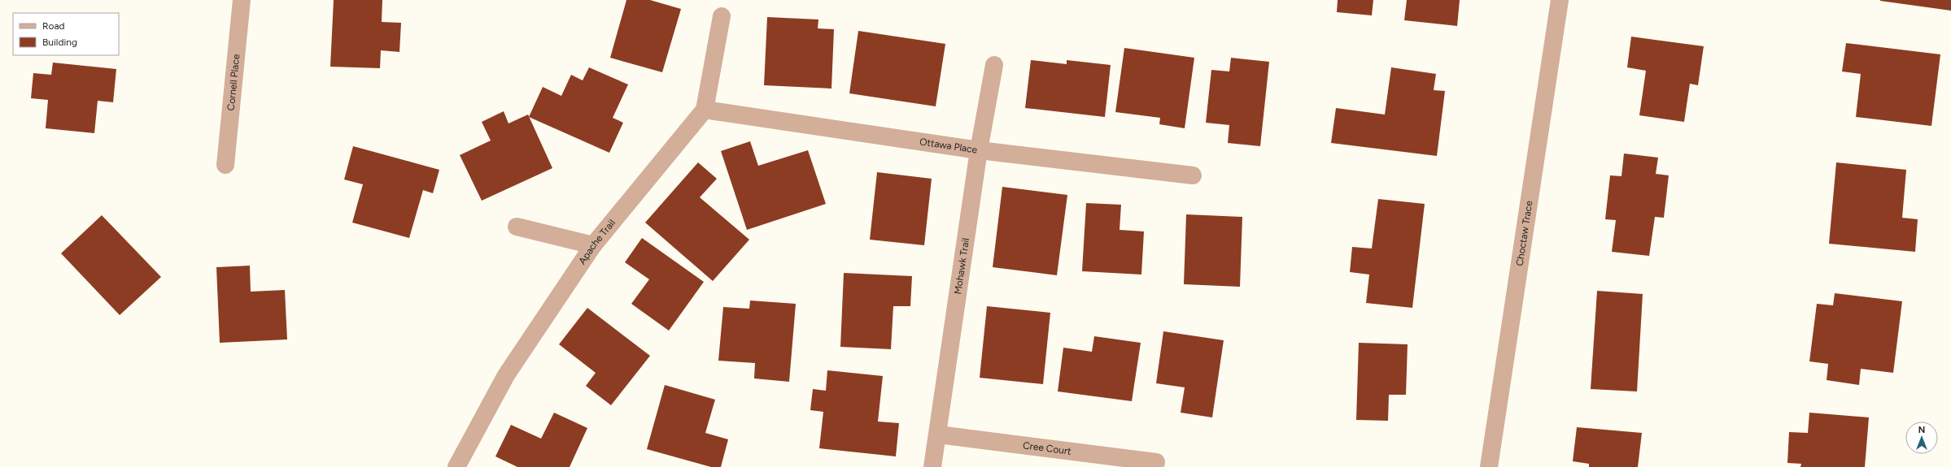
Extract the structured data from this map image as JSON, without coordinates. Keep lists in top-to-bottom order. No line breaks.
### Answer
{"streets":{"street":["Cornell Place","Ottawa Place","Choctaw Trace","Apache Trail","Mohawk Trail","Cree Court"]},"crossings":[["Ottawa Place","Apache Trail"],["Ottawa Place","Mohawk Trail"],["Mohawk Trail","Cree Court"]],"legend":["Road","Building"],"north":"top"}
